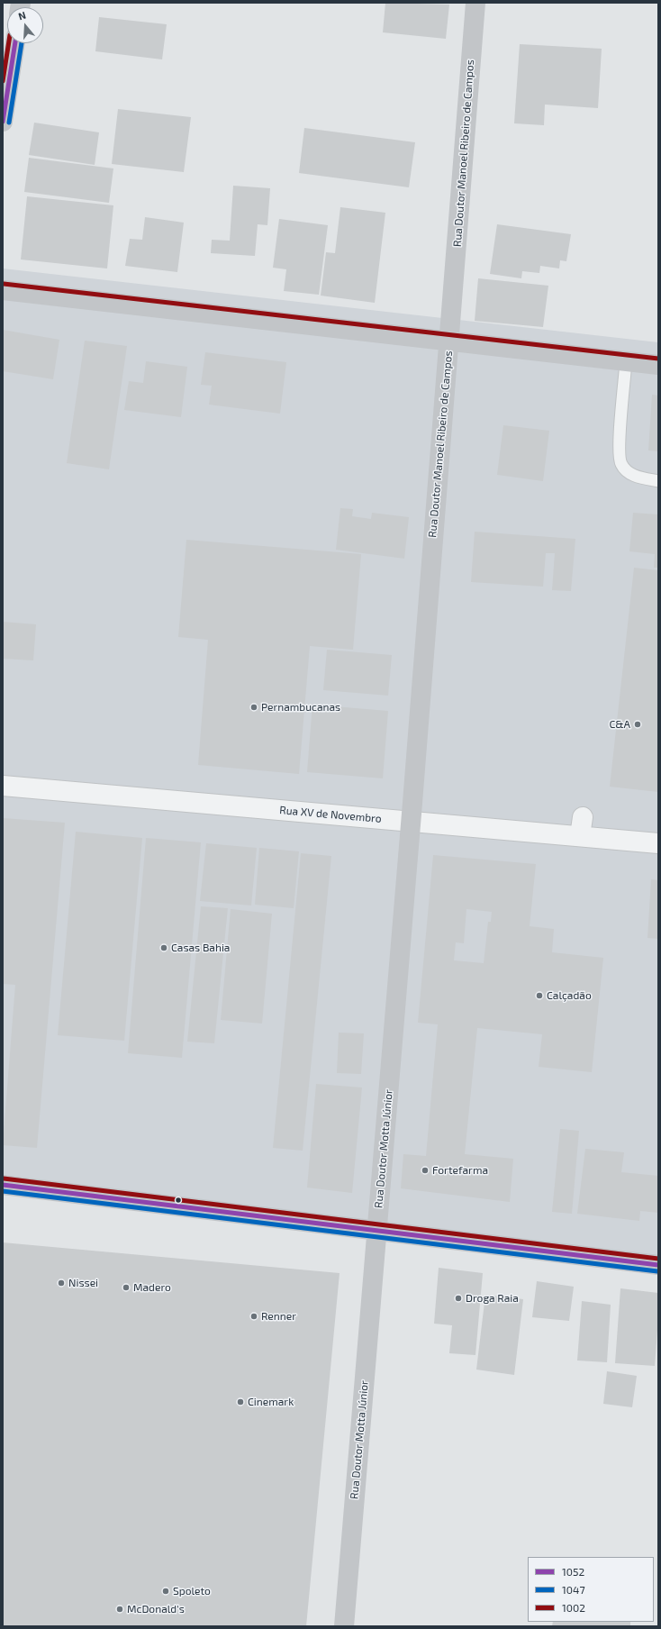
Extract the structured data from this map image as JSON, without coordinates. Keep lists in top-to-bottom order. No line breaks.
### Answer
{"streets":{"street":["Rua Doutor Manoel Ribeiro de Campos","Rua XV de Novembro","Rua Doutor Motta Júnior"]},"crossings":[["Rua Doutor Manoel Ribeiro de Campos","Rua XV de Novembro"],["Rua Doutor Manoel Ribeiro de Campos","Rua Doutor Motta Júnior"],["Rua XV de Novembro","Rua Doutor Motta Júnior"]],"places":["Pernambucanas","C&A","Casas Bahia","Calçadão","Fortefarma","Nissei","Madero","Droga Raia","Renner","Cinemark","Spoleto","McDonald's"],"lines":["transit line 1052","transit line 1047","transit line 1002"],"legend":["1052","1047","1002"],"north":"top"}
